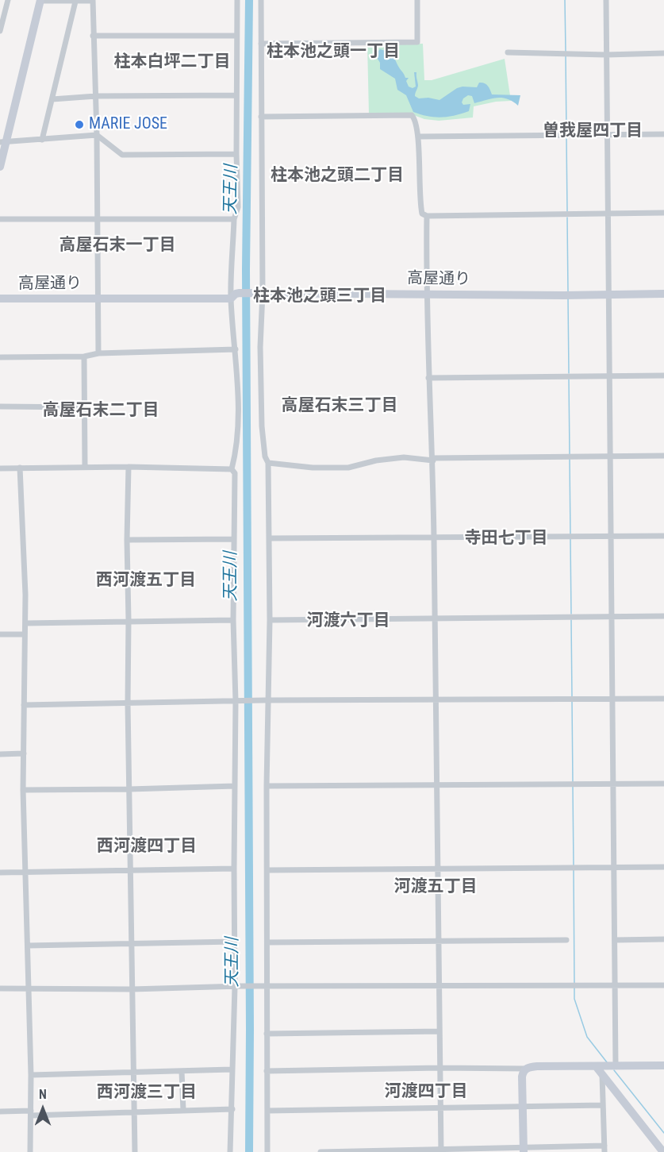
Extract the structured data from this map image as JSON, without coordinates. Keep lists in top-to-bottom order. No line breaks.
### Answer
{"streets":{"street":["高屋通り"]},"districts":["柱本池之頭一丁目","柱本白坪二丁目","曽我屋四丁目","柱本池之頭二丁目","高屋石末一丁目","柱本池之頭三丁目","高屋石末三丁目","高屋石末二丁目","寺田七丁目","西河渡五丁目","河渡六丁目","西河渡四丁目","河渡五丁目","河渡四丁目","西河渡三丁目"],"water":["天王川"],"places":["MARIE JOSE"],"north":"top"}
